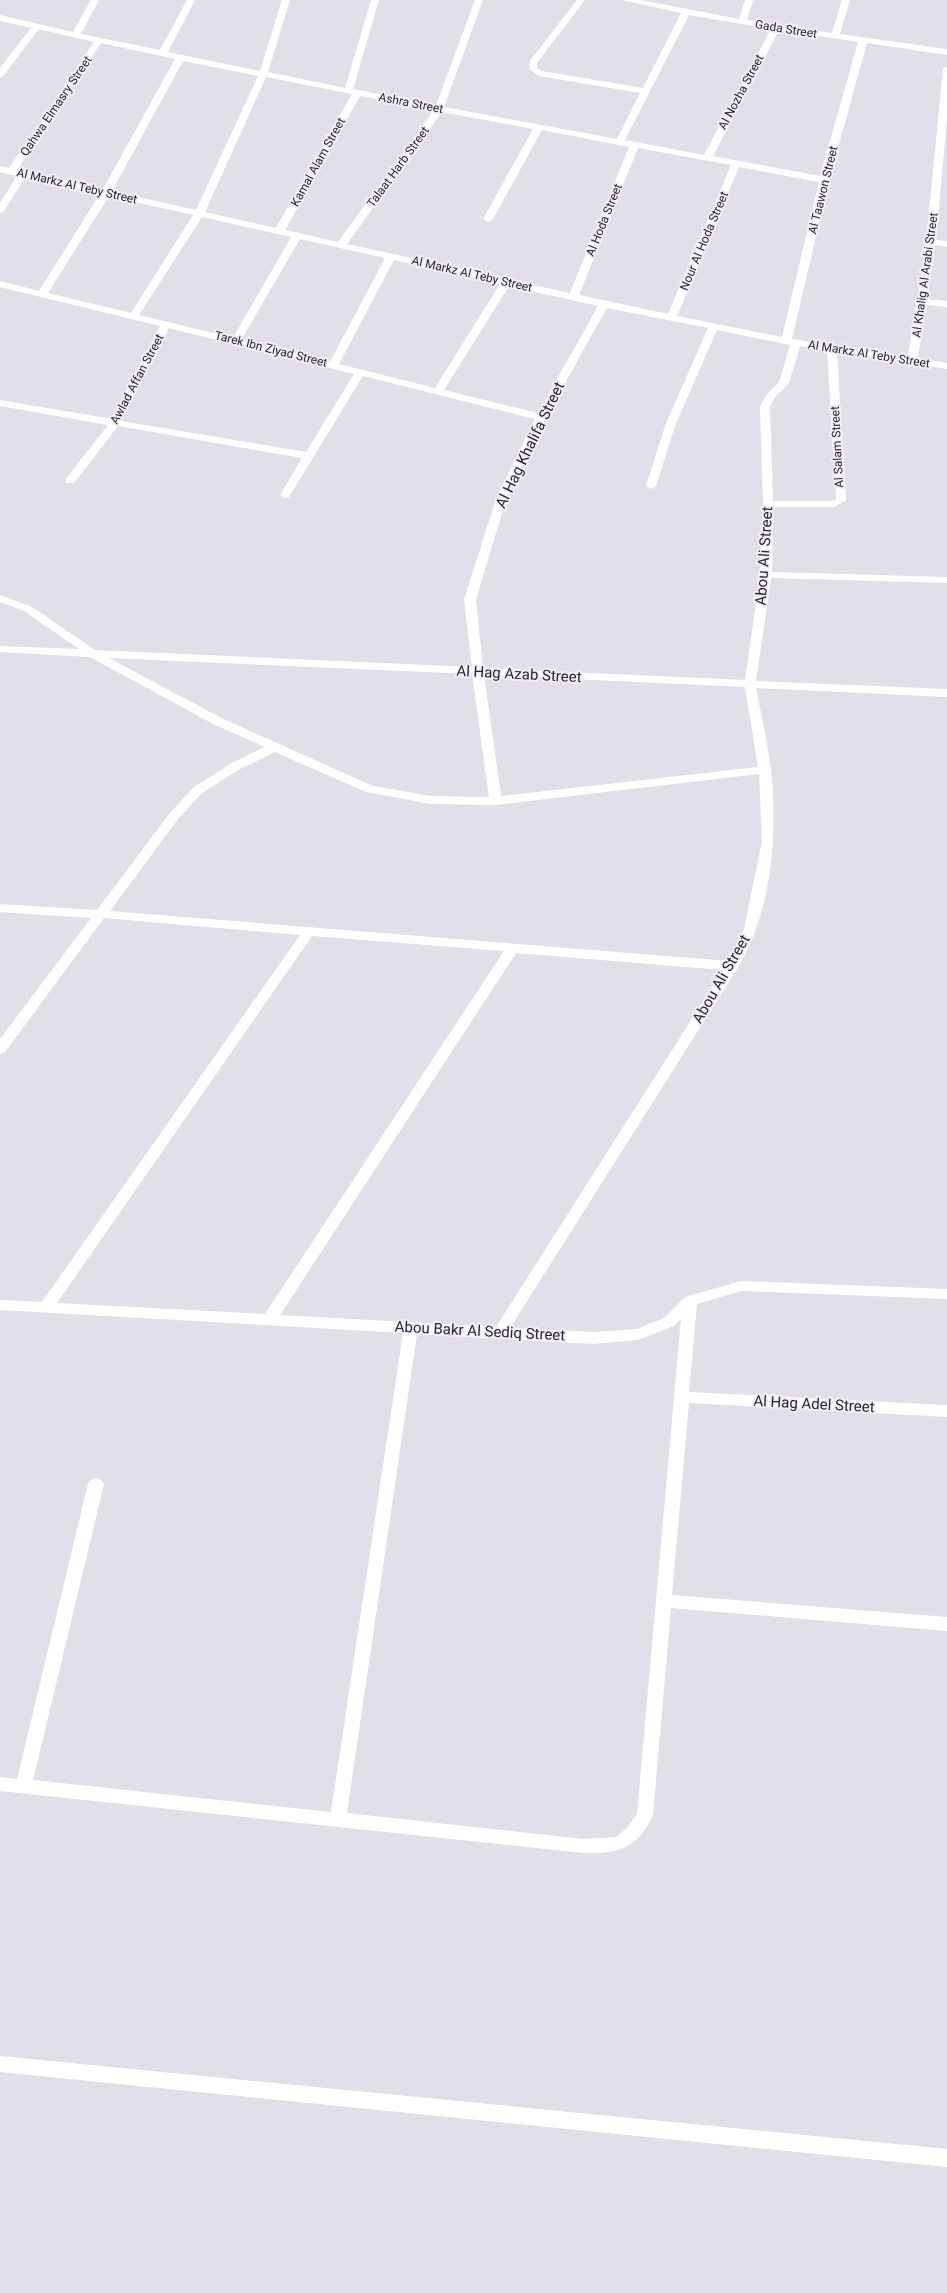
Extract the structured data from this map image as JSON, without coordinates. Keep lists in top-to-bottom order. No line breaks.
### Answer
{"streets":{"street":["Gada Street","Al Nozha Street","Ashra Street","Qahwa Elmasry Street","Kamal Alam Street","Talaat Harb Street","Al Markz Al Teby Street","Al Taawon Street","Al Hoda Street","Nour Al Hoda Street","Al Khalig Al Arabi Street","Tarek Ibn Ziyad Street","Awlad Affan Street","Al Hag Khalifa Street","Al Salam Street","Abou Ali Street","Al Hag Azab Street","Abou Bakr Al Sediq Street","Al Hag Adel Street"]},"crossings":[["Gada Street","Al Nozha Street"],["Gada Street","Al Taawon Street"],["Al Nozha Street","Ashra Street"],["Ashra Street","Qahwa Elmasry Street"],["Ashra Street","Kamal Alam Street"],["Ashra Street","Talaat Harb Street"],["Ashra Street","Al Taawon Street"],["Ashra Street","Al Hoda Street"],["Ashra Street","Nour Al Hoda Street"],["Qahwa Elmasry Street","Al Markz Al Teby Street"],["Kamal Alam Street","Al Markz Al Teby Street"],["Talaat Harb Street","Al Markz Al Teby Street"],["Al Markz Al Teby Street","Al Taawon Street"],["Al Markz Al Teby Street","Al Hoda Street"],["Al Markz Al Teby Street","Nour Al Hoda Street"],["Al Markz Al Teby Street","Al Khalig Al Arabi Street"],["Al Markz Al Teby Street","Al Hag Khalifa Street"],["Al Markz Al Teby Street","Al Salam Street"],["Al Markz Al Teby Street","Abou Ali Street"],["Al Taawon Street","Abou Ali Street"],["Tarek Ibn Ziyad Street","Awlad Affan Street"],["Tarek Ibn Ziyad Street","Al Hag Khalifa Street"],["Al Hag Khalifa Street","Al Hag Azab Street"],["Al Salam Street","Abou Ali Street"],["Abou Ali Street","Al Hag Azab Street"],["Abou Ali Street","Abou Bakr Al Sediq Street"]]}
